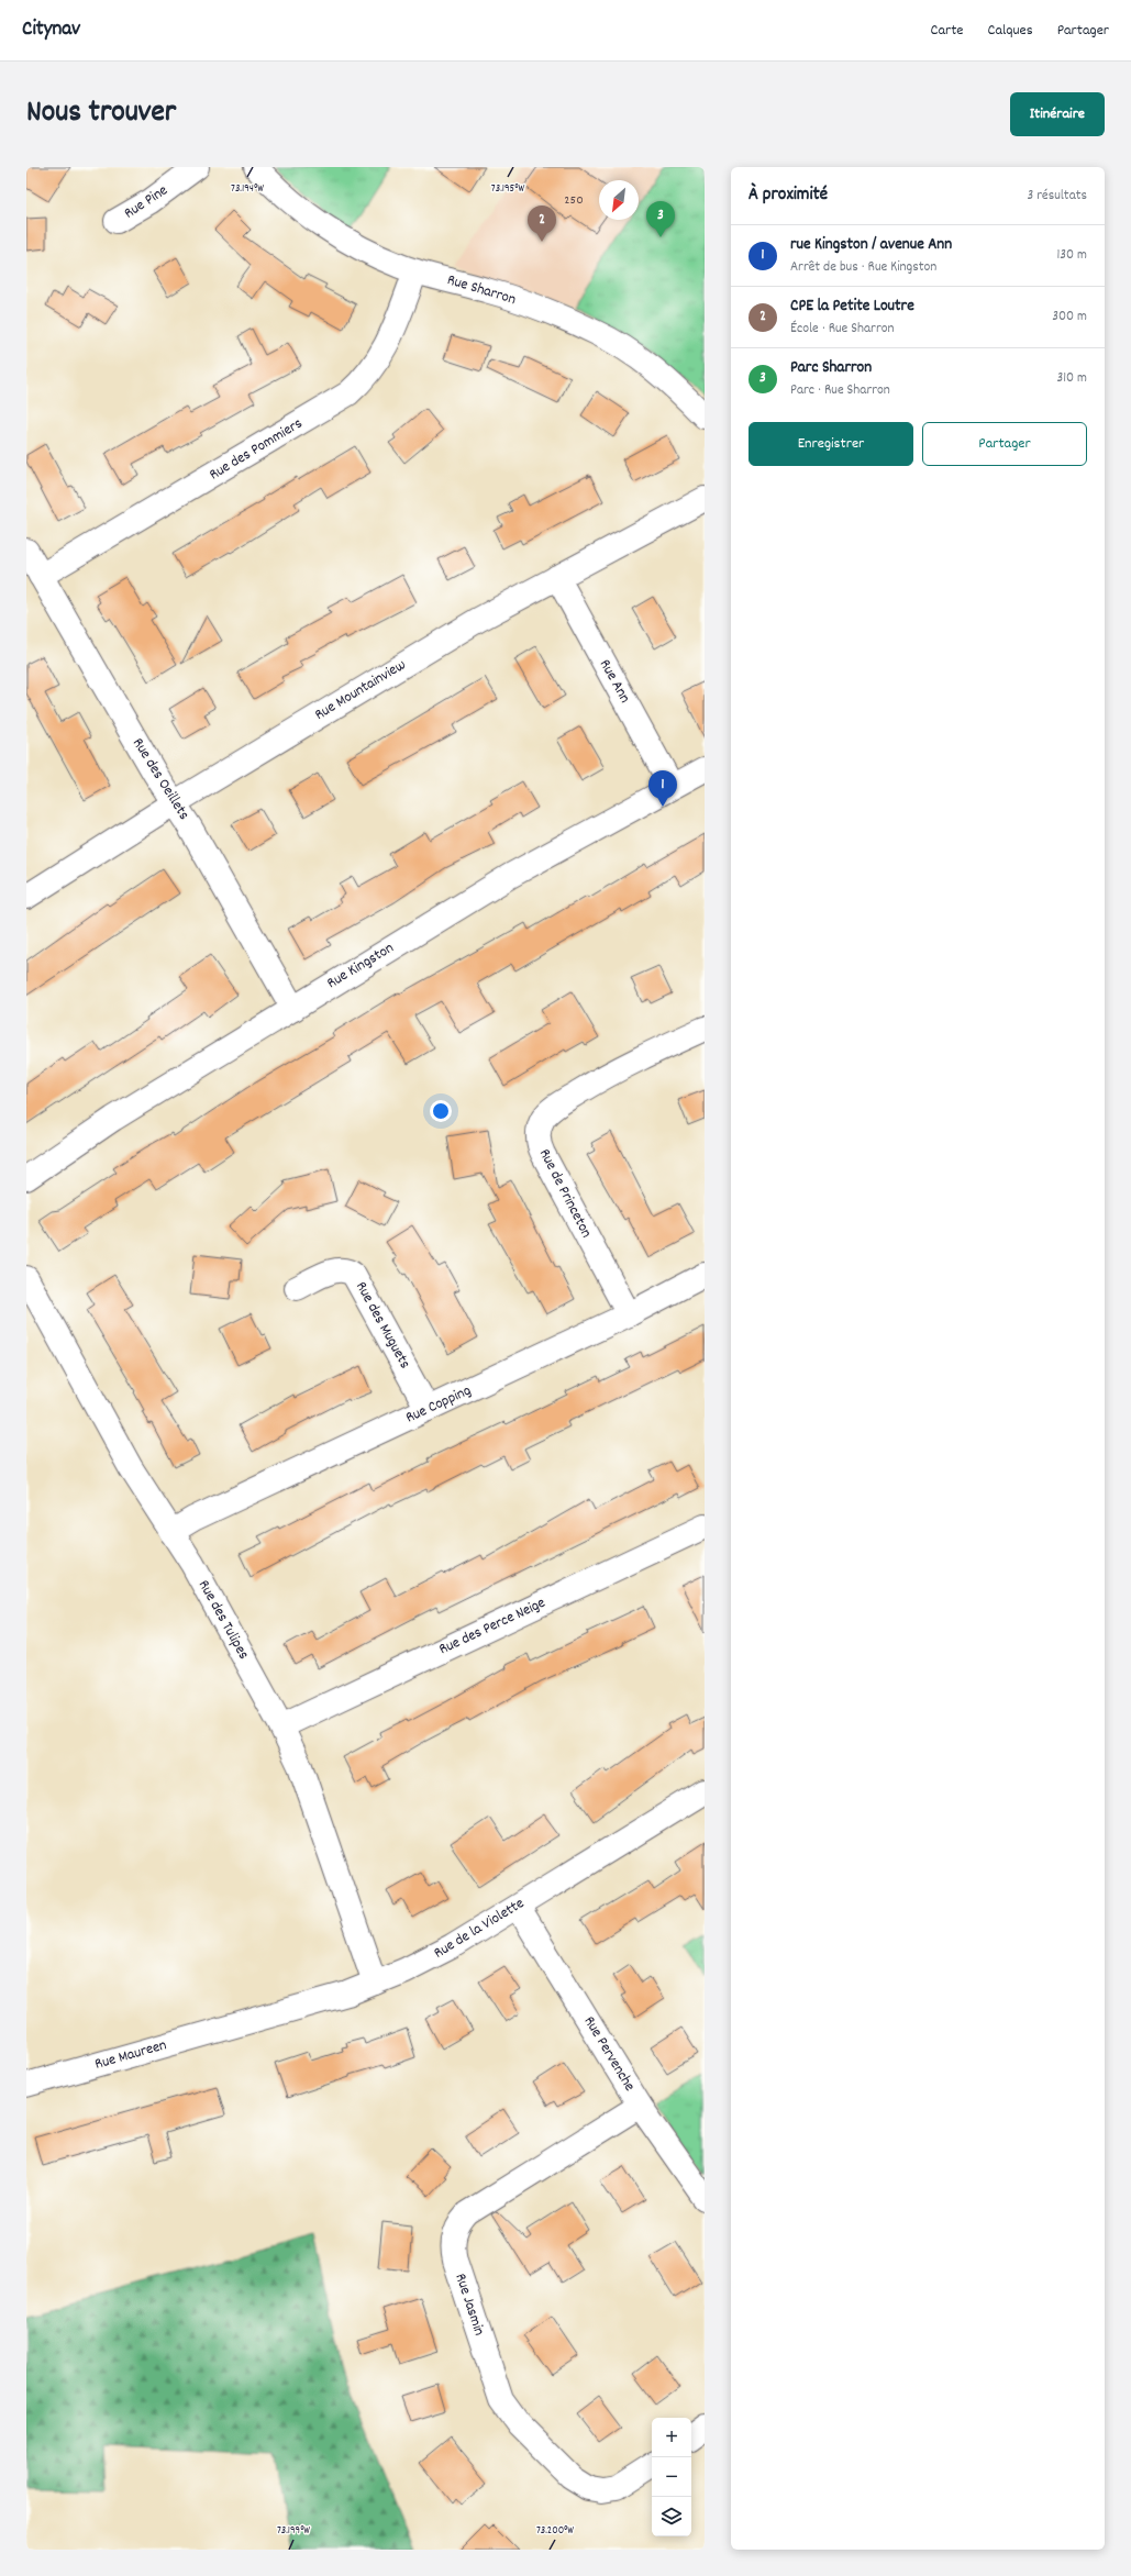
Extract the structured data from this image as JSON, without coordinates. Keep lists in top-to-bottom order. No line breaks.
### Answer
{"streets":{"street":["Rue Pine","Rue Sharron","Rue des Pommiers","Rue Ann","Rue Mountainview","Rue des Oeillets","Rue Kingston","Rue de Princeton","Rue des Muguets","Rue Copping","Rue des Tulipes","Rue des Perce Neige","Rue de la Violette","Rue Pervenche","Rue Maureen","Rue Jasmin"]},"crossings":[["Rue Sharron","Rue des Pommiers"],["Rue des Pommiers","Rue des Oeillets"],["Rue Ann","Rue Mountainview"],["Rue Ann","Rue Kingston"],["Rue Mountainview","Rue des Oeillets"],["Rue des Oeillets","Rue Kingston"],["Rue de Princeton","Rue Copping"],["Rue des Muguets","Rue Copping"],["Rue Copping","Rue des Tulipes"],["Rue des Tulipes","Rue des Perce Neige"],["Rue des Tulipes","Rue de la Violette"],["Rue de la Violette","Rue Pervenche"],["Rue de la Violette","Rue Maureen"],["Rue Pervenche","Rue Jasmin"]],"house_numbers":["250"],"north":"bottom left","page":{"header":"Citynav","nav":["Carte","Calques","Partager"],"title":"Nous trouver","buttons":["Itinéraire",["Enregistrer","Partager"]],"heading":["À proximité","3 résultats"],"pins":["3","2","1"],"list":[{"mark":"1","name":"rue Kingston / avenue Ann","note":"Arrêt de bus · Rue Kingston","value":"130 m"},{"mark":"2","name":"CPE la Petite Loutre","note":"École · Rue Sharron","value":"300 m"},{"mark":"3","name":"Parc Sharron","note":"Parc · Rue Sharron","value":"310 m"}],"map_buttons":["+","−"]},"coordinates":["73.194°W","73.195°W","73.199°W","73.200°W"]}
